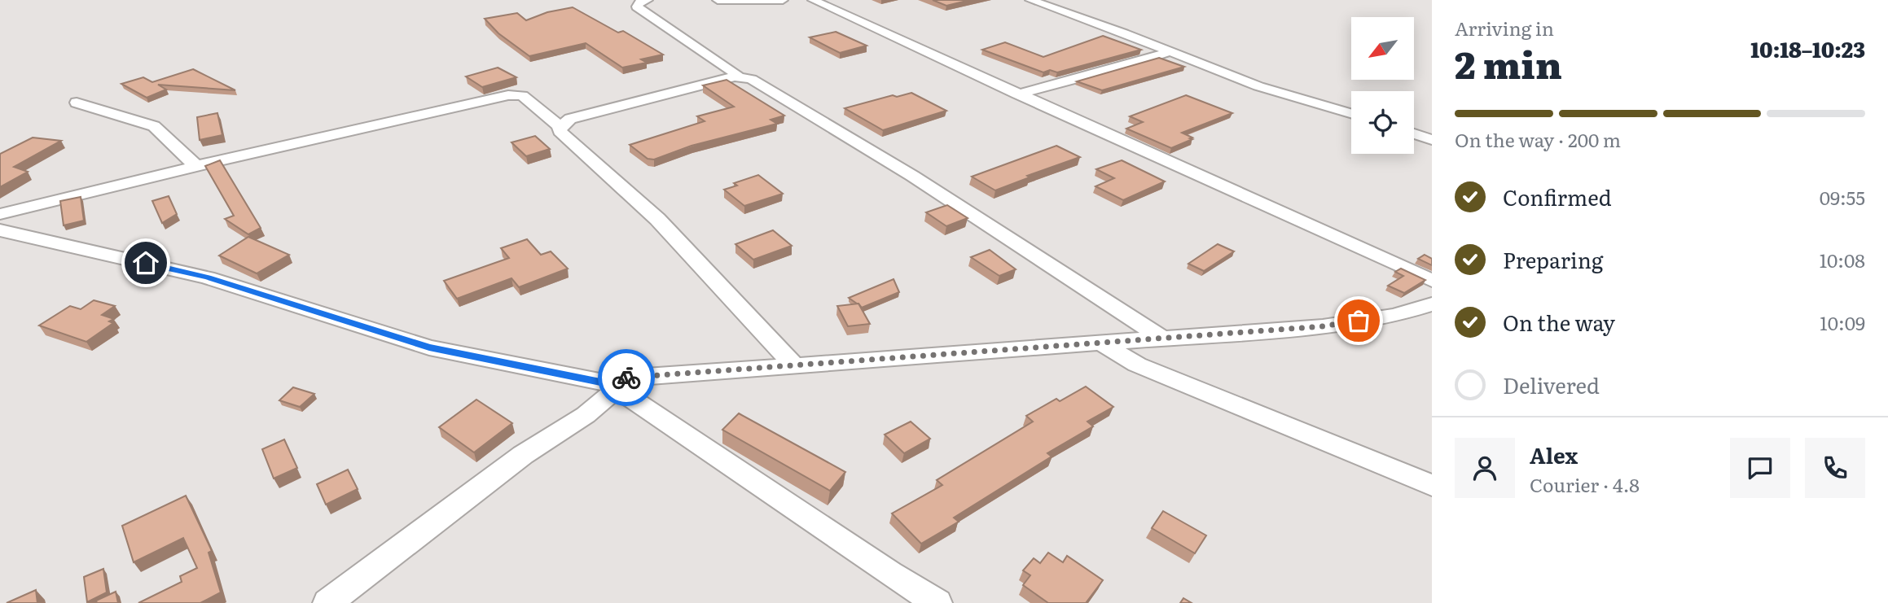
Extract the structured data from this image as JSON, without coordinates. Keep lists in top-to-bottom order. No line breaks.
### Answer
{"north":"bottom left","page":{"heading":["2 min","Arriving in","10:18–10:23"],"panel":["Alex","Courier · 4.8"],"bar":"On the way · 200 m","list":[["Confirmed","09:55"],["Preparing","10:08"],["On the way","10:09"],"Delivered"]}}
